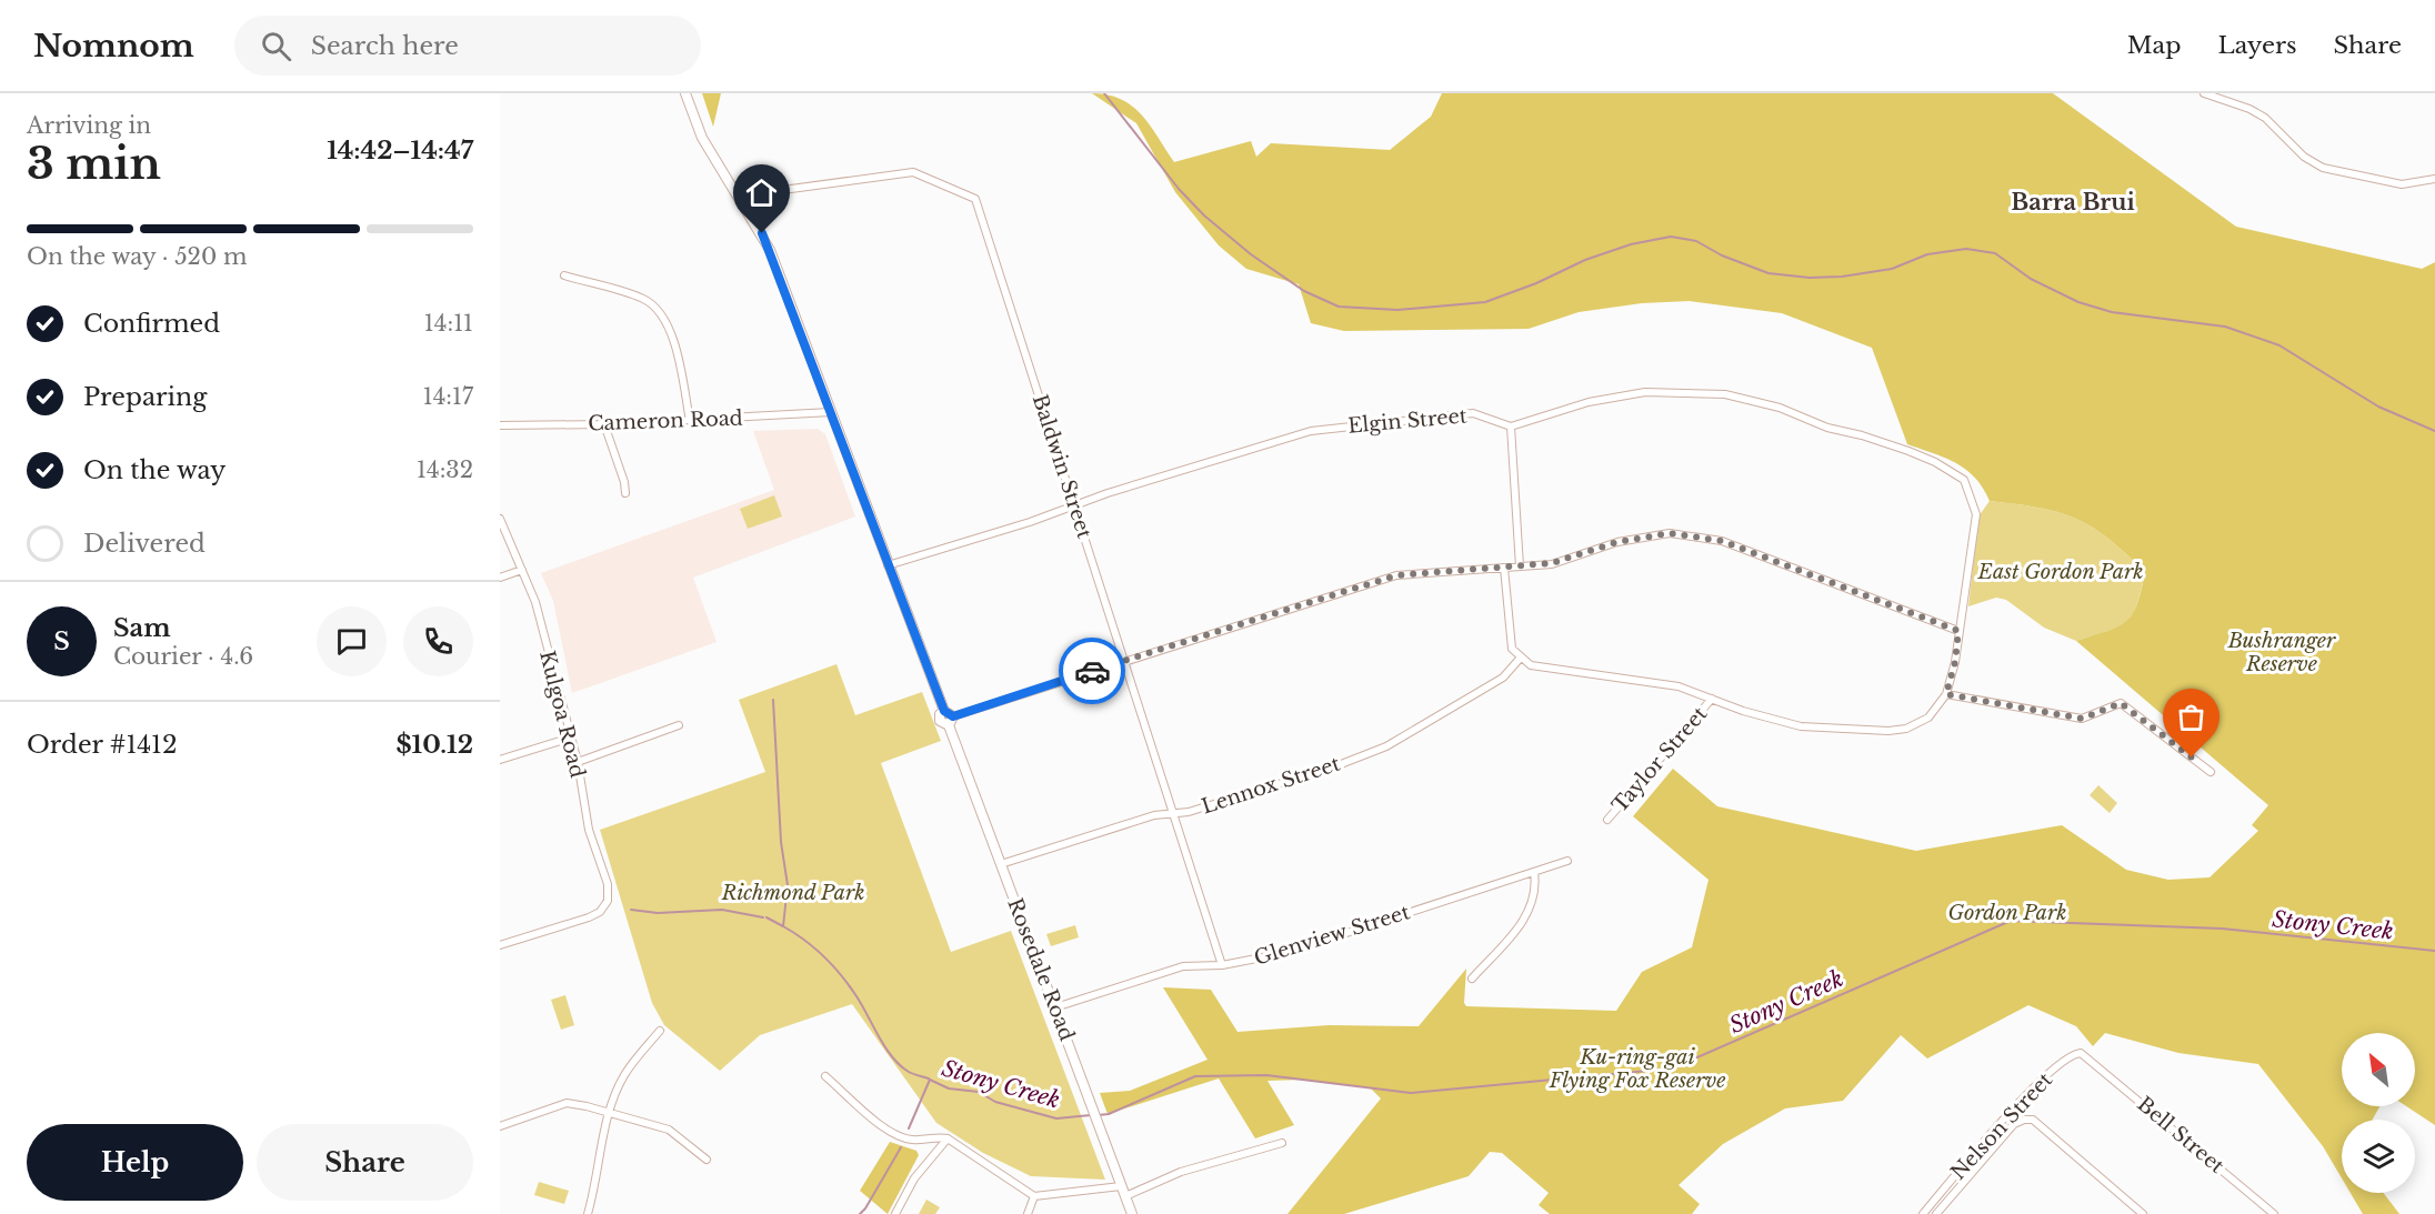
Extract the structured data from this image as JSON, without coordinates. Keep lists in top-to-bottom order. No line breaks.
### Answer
{"streets":{"street":["Cameron Road","Elgin Street","Baldwin Street","Kulgoa Road","Taylor Street","Lennox Street","Glenview Street","Rosedale Road","Nelson Street","Bell Street"]},"crossings":[["Cameron Road","Rosedale Road"],["Elgin Street","Baldwin Street"],["Elgin Street","Rosedale Road"],["Baldwin Street","Lennox Street"],["Baldwin Street","Glenview Street"],["Baldwin Street","Rosedale Road"],["Lennox Street","Rosedale Road"],["Glenview Street","Rosedale Road"],["Nelson Street","Bell Street"]],"districts":["Barra Brui"],"water":["Stony Creek"],"parks":["East Gordon Park","Bushranger Reserve","Richmond Park","Gordon Park","Ku-ring-gai Flying Fox Reserve"],"north":"top left","page":{"header":"Nomnom","search":"Search here","nav":["Map","Layers","Share"],"heading":["3 min","Arriving in","14:42–14:47"],"panel":["Sam","Courier · 4.6","Order #1412","$10.12"],"bar":"On the way · 520 m","list":[["Confirmed","14:11"],["Preparing","14:17"],["On the way","14:32"],"Delivered"],"round":"S","buttons":["Help","Share"]}}
